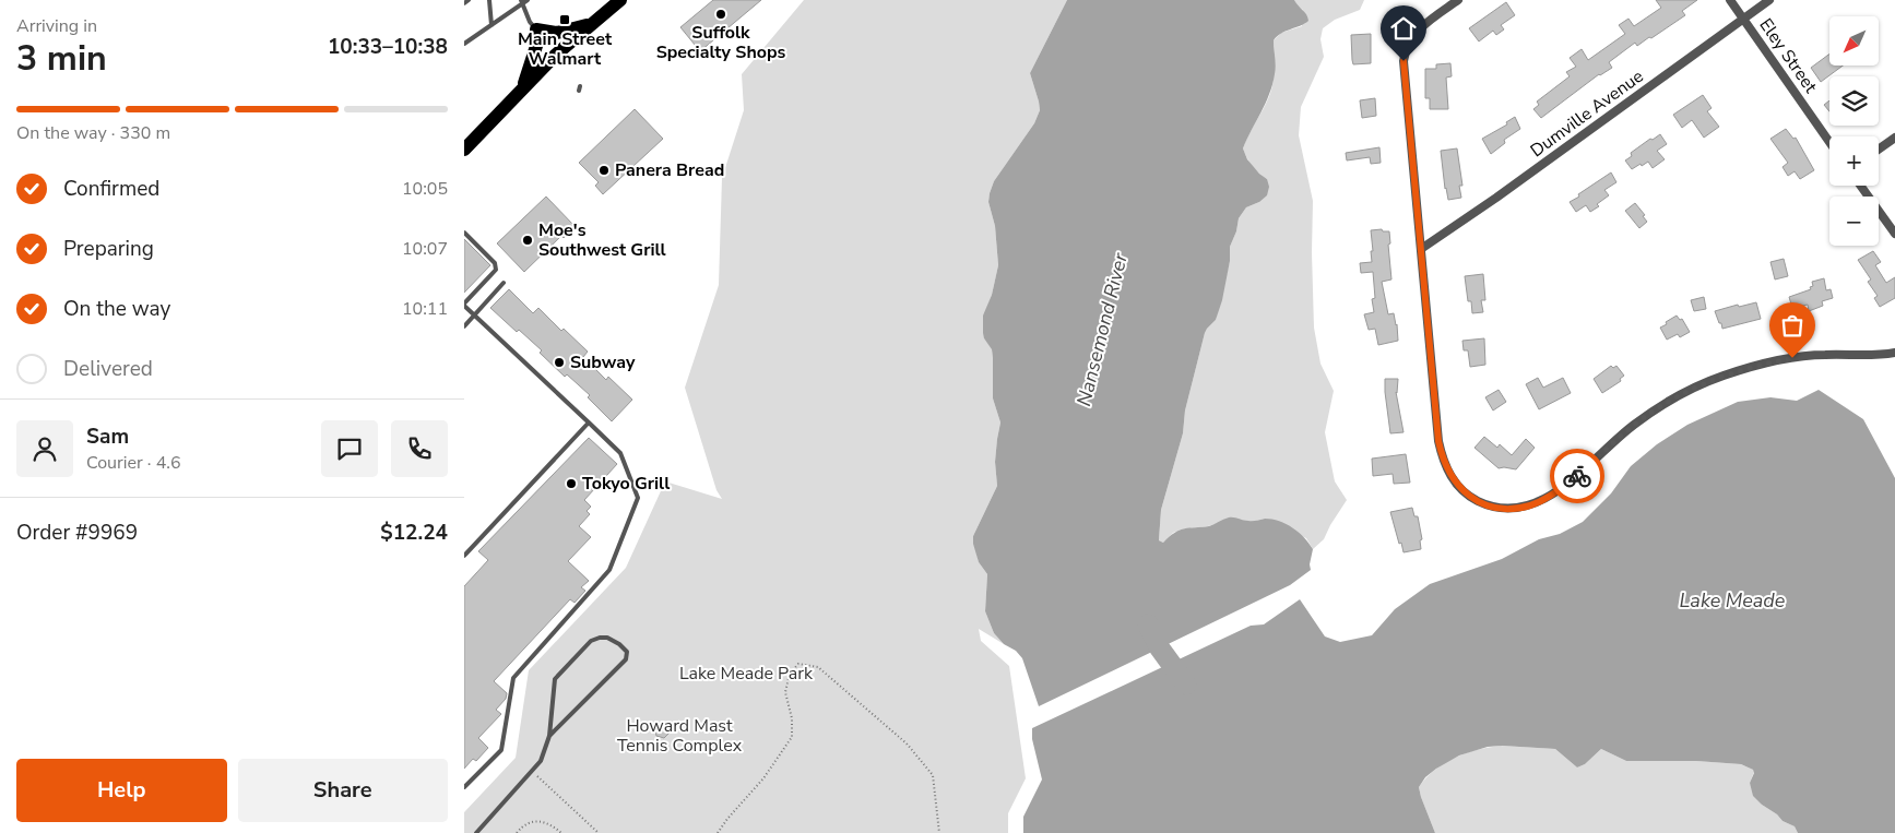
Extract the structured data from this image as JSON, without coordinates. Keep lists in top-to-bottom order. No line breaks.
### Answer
{"streets":{"street":["Eley Street","Dumville Avenue"]},"crossings":[["Eley Street","Dumville Avenue"]],"water":["Nansemond River","Lake Meade"],"parks":["Lake Meade Park","Howard Mast Tennis Complex"],"places":{"other":["Suffolk Specialty Shops","Panera Bread","Moe's Southwest Grill","Subway","Tokyo Grill"],"transit":["Main Street Walmart"]},"north":"bottom left","page":{"heading":["3 min","Arriving in","10:33–10:38"],"panel":["Sam","Courier · 4.6","Order #9969","$12.24"],"map_buttons":["+","−"],"bar":"On the way · 330 m","list":[["Confirmed","10:05"],["Preparing","10:07"],["On the way","10:11"],"Delivered"],"buttons":["Help","Share"]}}
